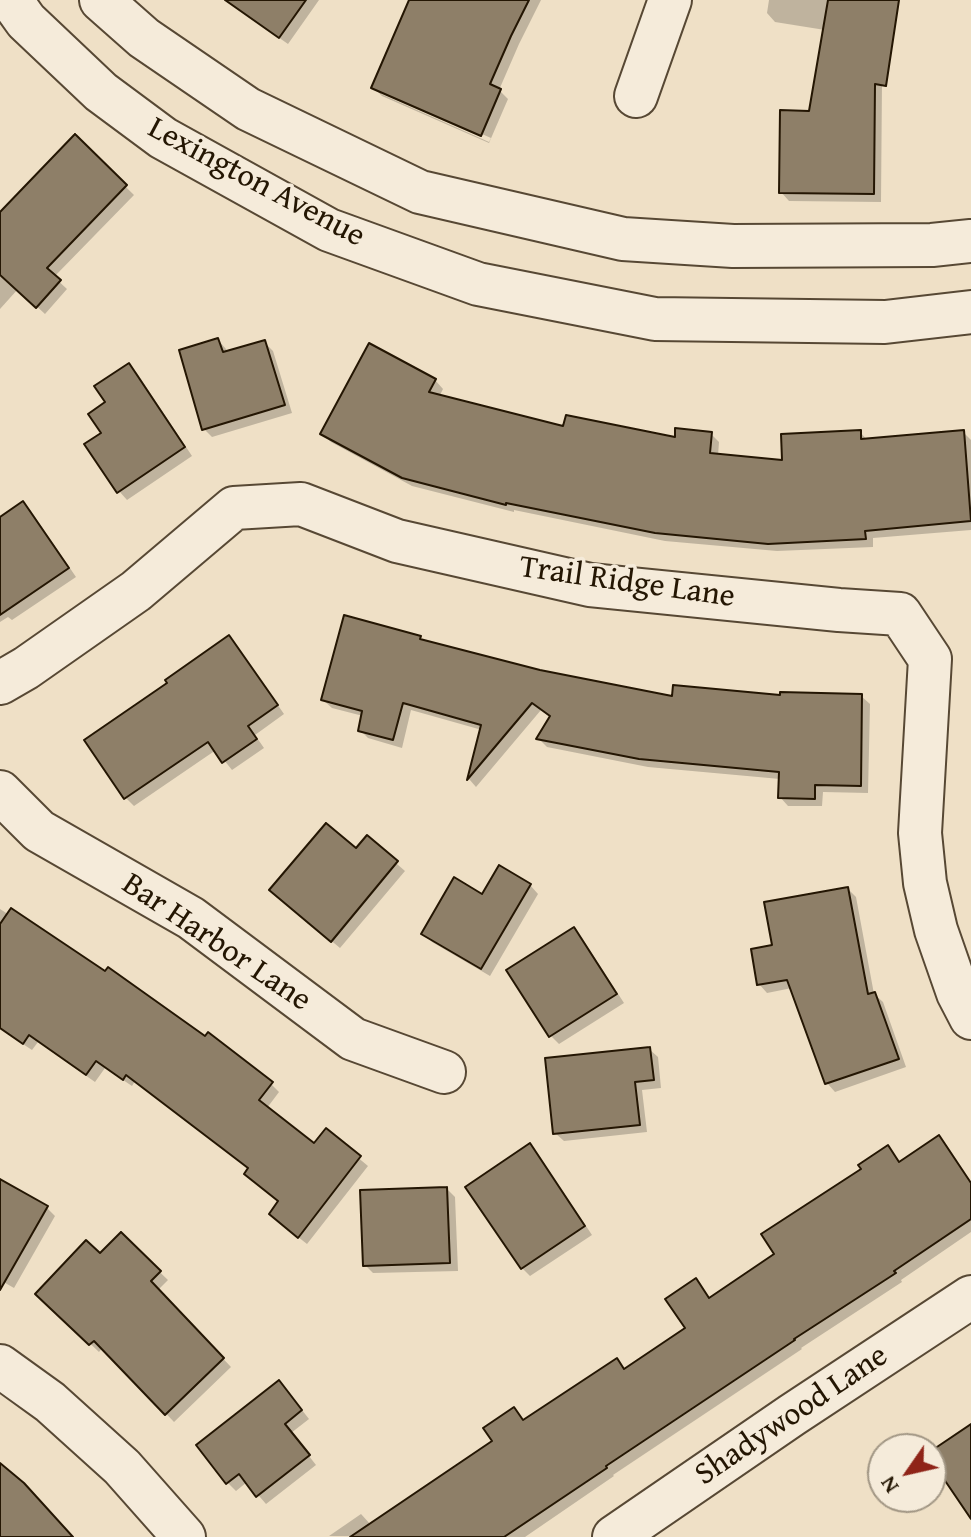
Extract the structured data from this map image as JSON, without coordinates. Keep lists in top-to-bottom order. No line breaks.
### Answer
{"streets":{"street":["Lexington Avenue","Trail Ridge Lane","Bar Harbor Lane","Shadywood Lane"]},"north":"bottom left"}
